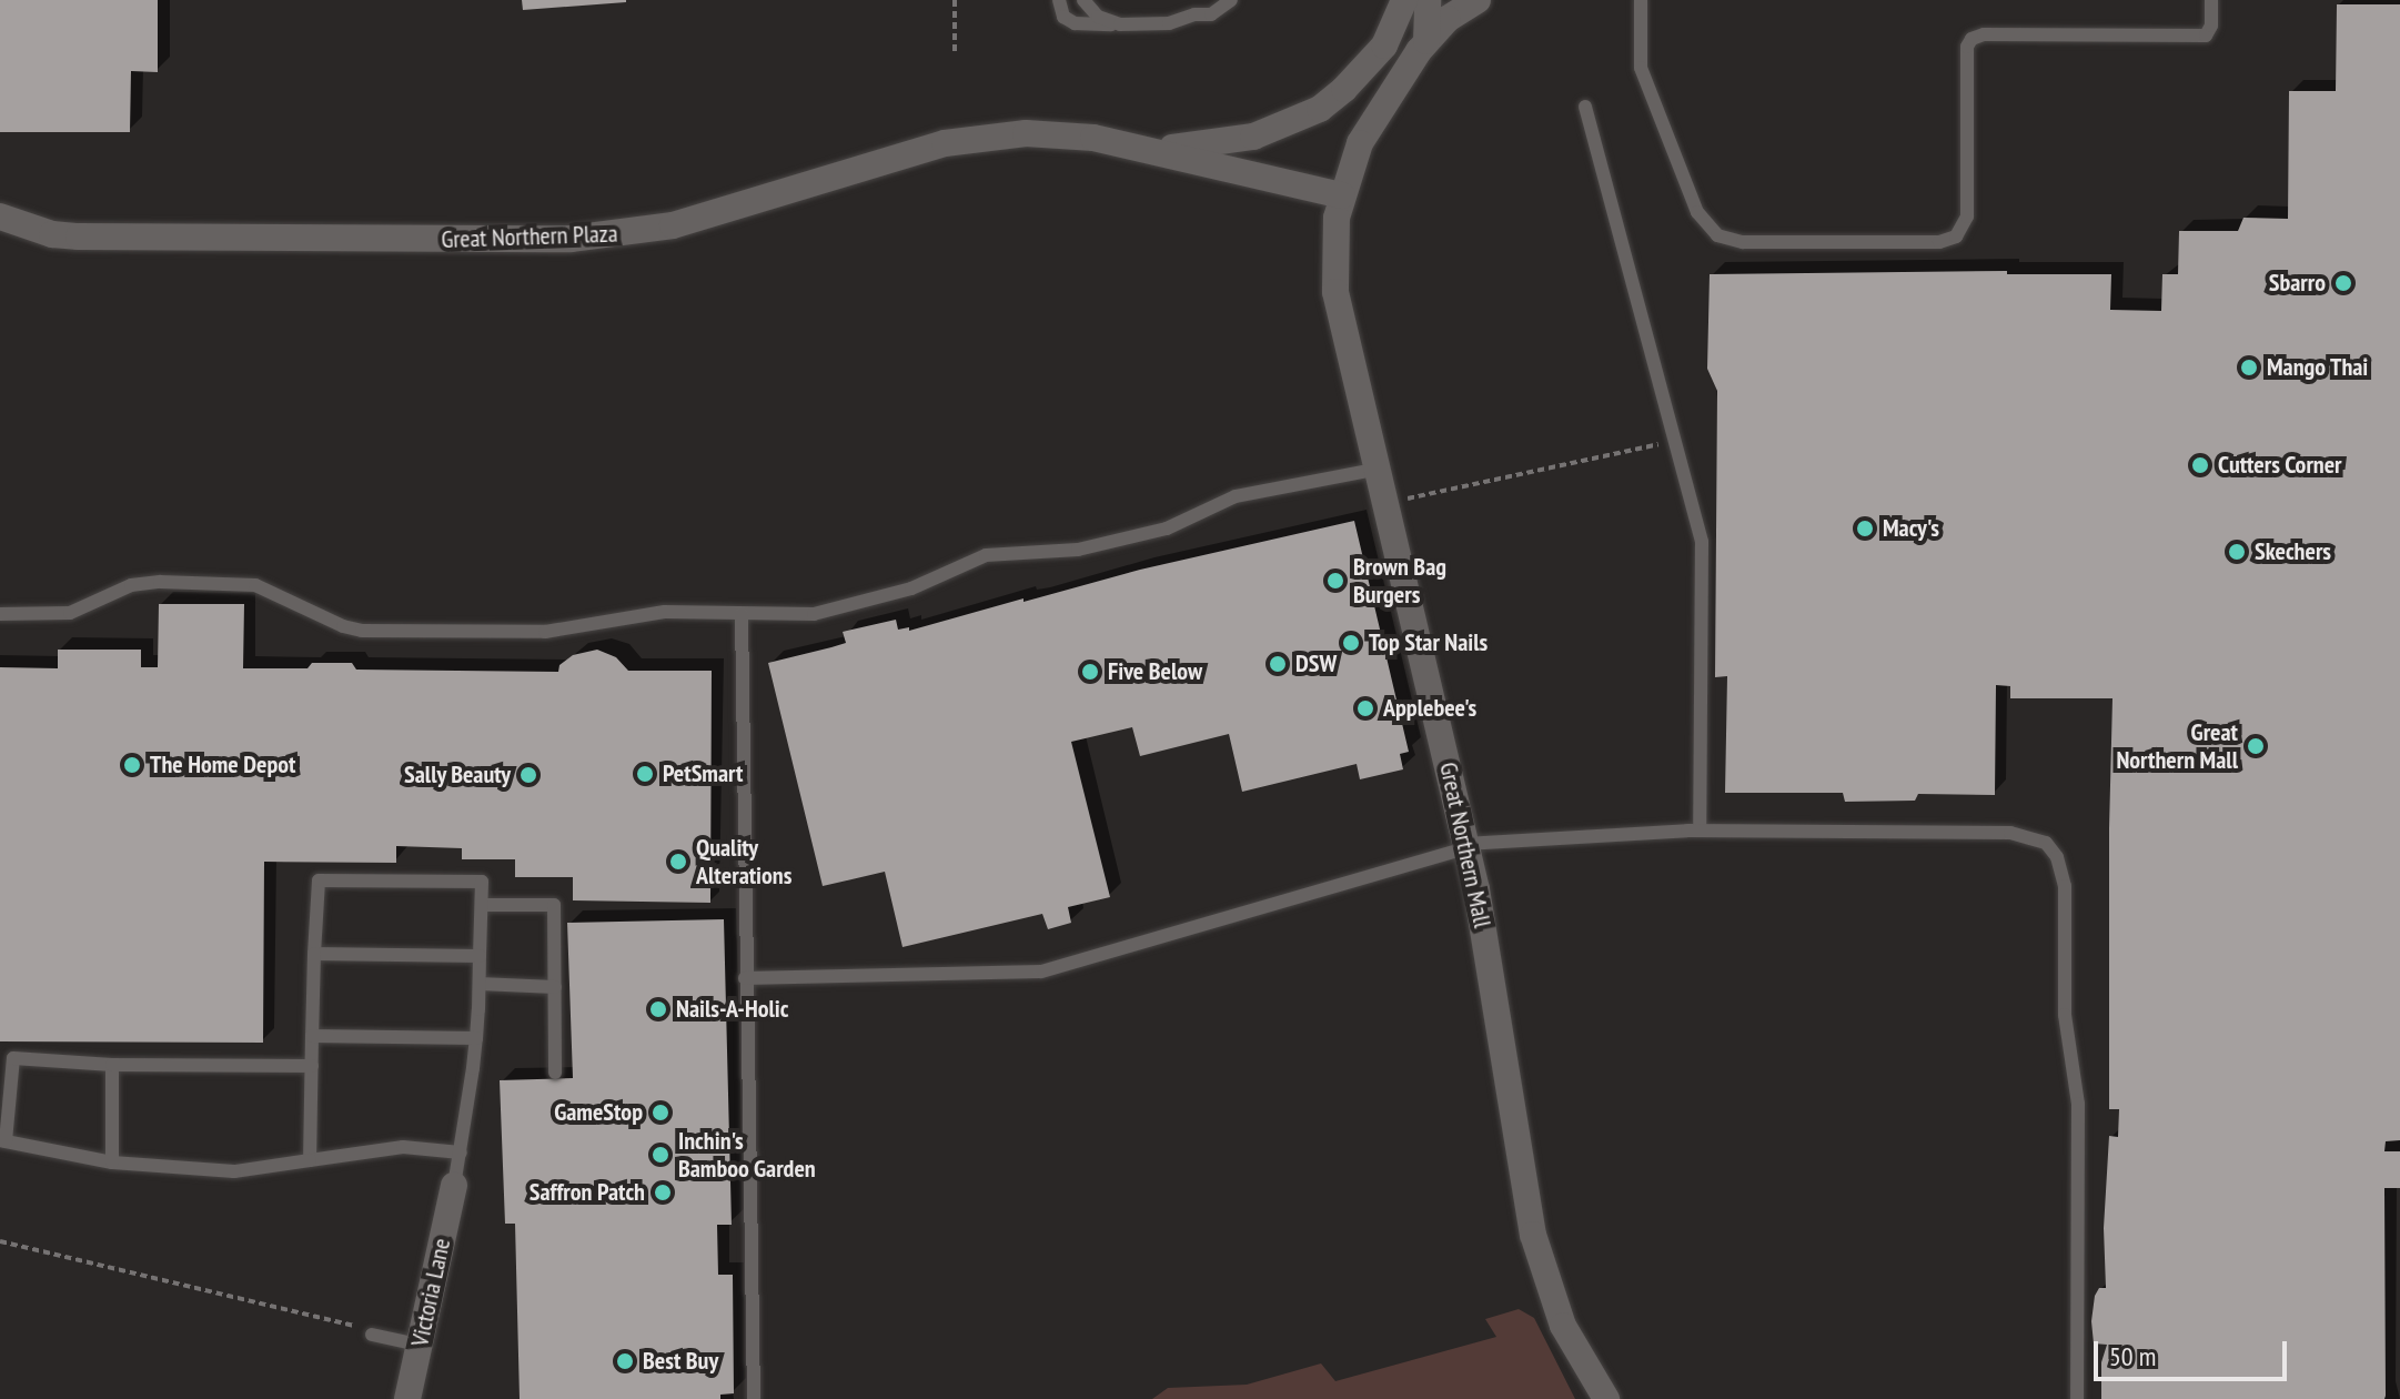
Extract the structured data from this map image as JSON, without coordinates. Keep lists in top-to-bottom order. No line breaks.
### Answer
{"streets":{"street":["Great Northern Plaza","Great Northern Mall","Victoria Lane"]},"crossings":[["Great Northern Plaza","Great Northern Mall"]],"places":["Sbarro","Mango Thai","Cutters Corner","Macy's","Skechers","Brown Bag Burgers","Top Star Nails","DSW","Five Below","Applebee's","Great Northern Mall","The Home Depot","PetSmart","Sally Beauty","Quality Alterations","Nails-A-Holic","GameStop","Inchin's Bamboo Garden","Saffron Patch","Best Buy"],"scale_bar":"50 m"}
